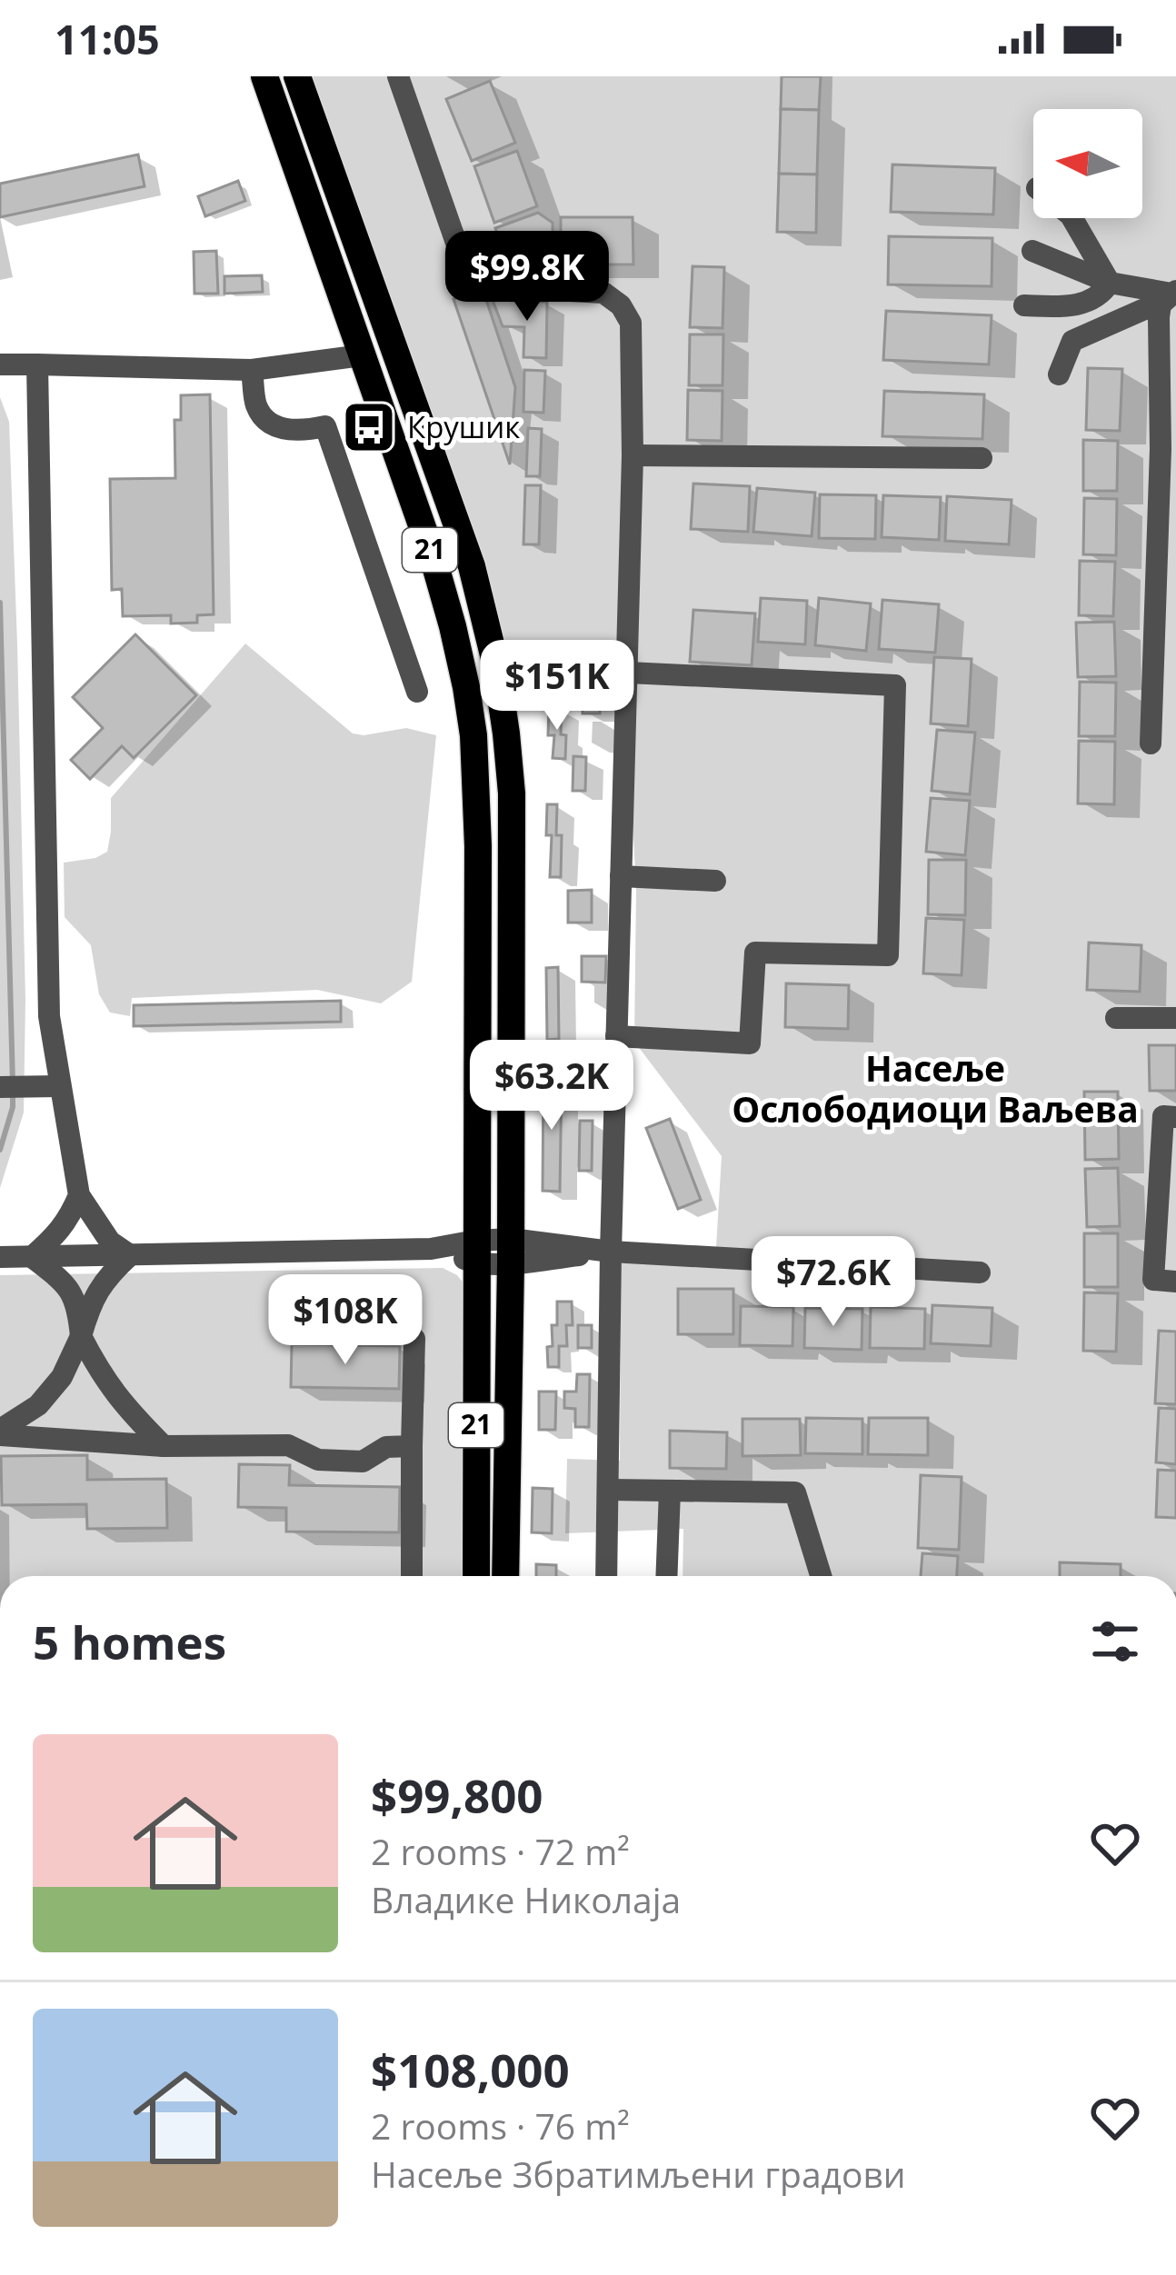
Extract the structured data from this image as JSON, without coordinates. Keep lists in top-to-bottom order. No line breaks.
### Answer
{"streets":{"main road":["21"]},"districts":["Насеље Ослободиоци Ваљева"],"places":{"bus stop":["Крушик"]},"north":"left","page":{"status":"11:05","price":["$99.8K","$151K","$63.2K","$72.6K","$108K"],"heading":"5 homes","list":[{"name":"$99,800","note":"2 rooms · 72 m² · Владике Николаја"},{"name":"$108,000","note":"2 rooms · 76 m² · Насеље Збратимљени градови"}]}}
